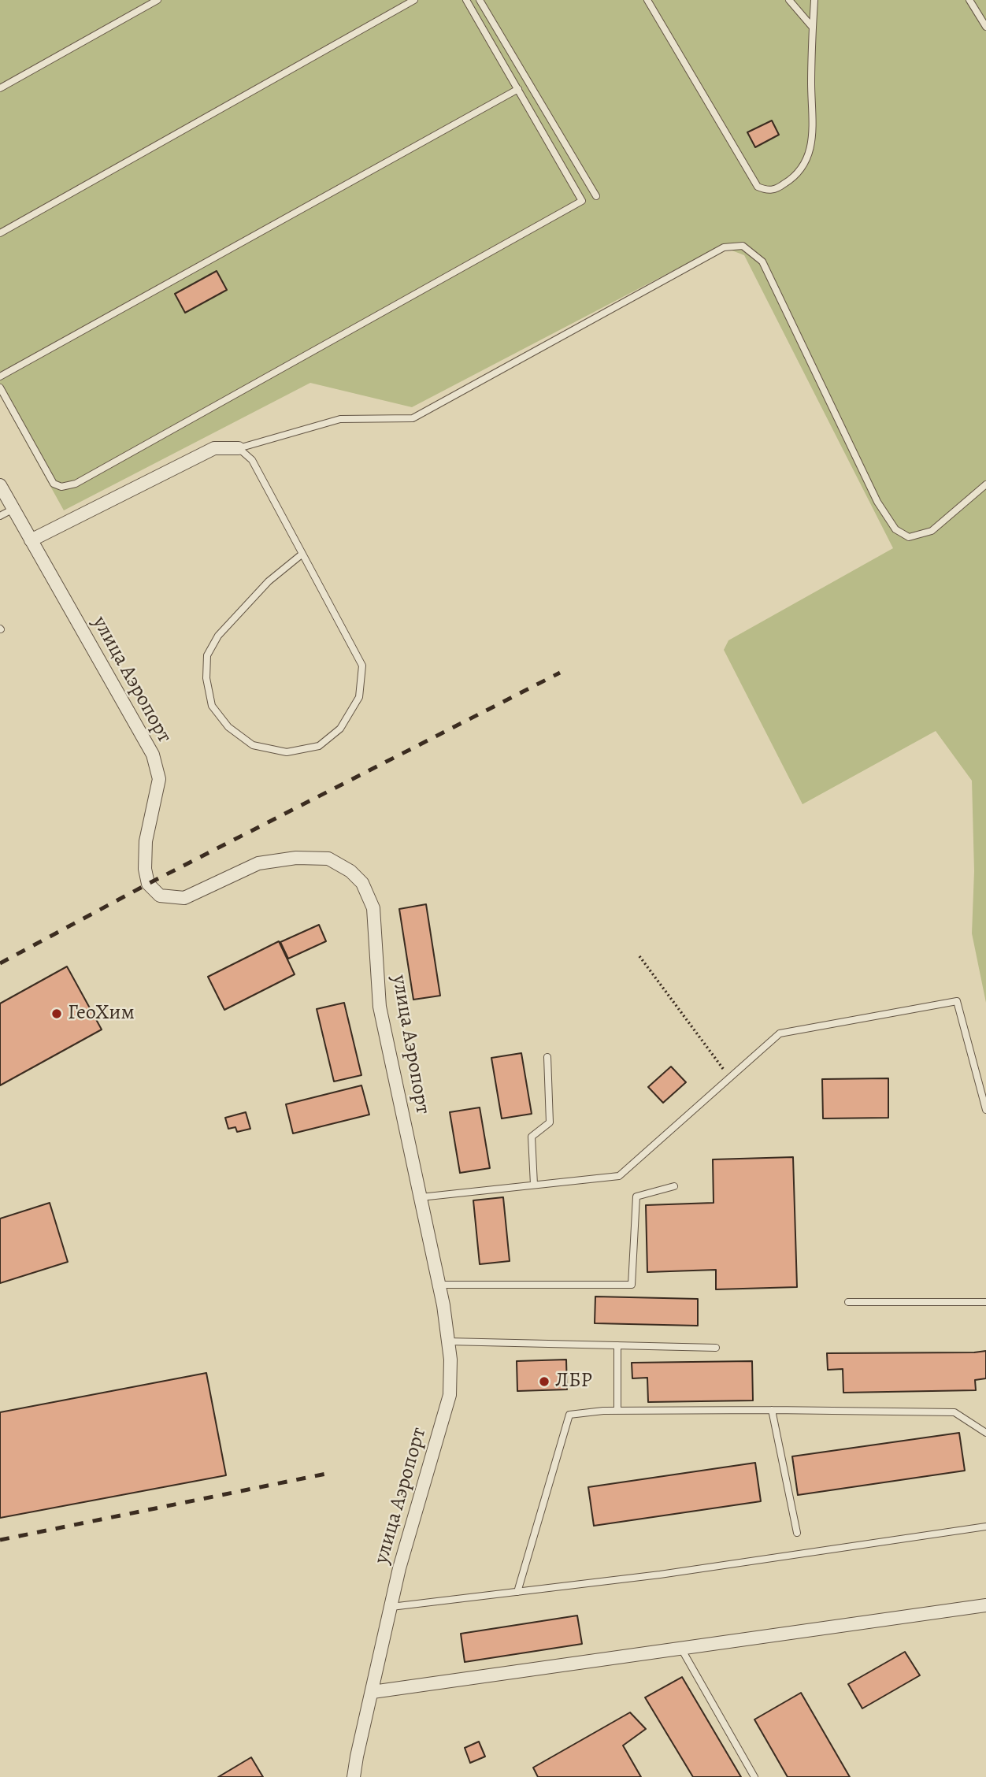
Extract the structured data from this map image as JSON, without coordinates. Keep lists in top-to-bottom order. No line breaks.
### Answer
{"streets":{"street":["улица Аэропорт"]},"places":["ГеоХим","ЛБР"]}
